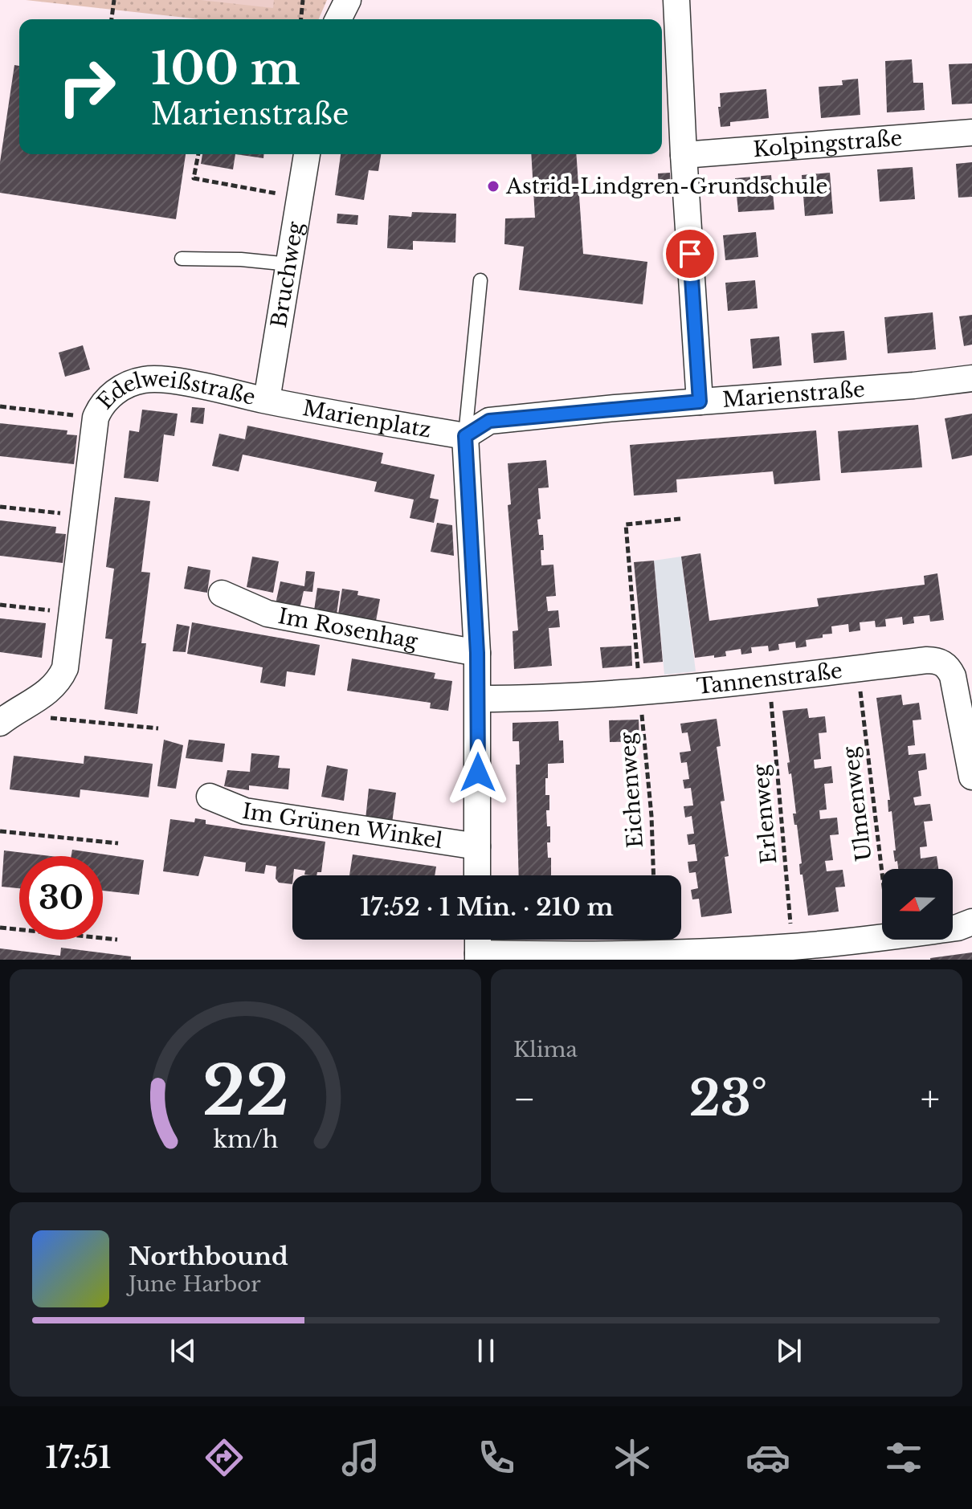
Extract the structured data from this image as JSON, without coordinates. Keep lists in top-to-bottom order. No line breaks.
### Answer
{"streets":{"street":["Kolpingstraße","Bruchweg","Marienstraße","Edelweißstraße","Marienplatz","Im Rosenhag","Tannenstraße","Im Grünen Winkel"],"path":["Eichenweg","Ulmenweg","Erlenweg"]},"crossings":[["Bruchweg","Edelweißstraße"],["Bruchweg","Marienplatz"],["Marienstraße","Marienplatz"],["Edelweißstraße","Marienplatz"],["Tannenstraße","Eichenweg"],["Tannenstraße","Ulmenweg"],["Tannenstraße","Erlenweg"]],"places":["Astrid-Lindgren-Grundschule"],"north":"left","page":{"turn":["100 m","Marienstraße"],"limit":"30","trip":"17:52 · 1 Min. · 210 m","tile":"Klima","heat":["−","23°","+"],"song":["Northbound","June Harbor"],"tabs":"17:51","gauge":["22","km/h"]}}
